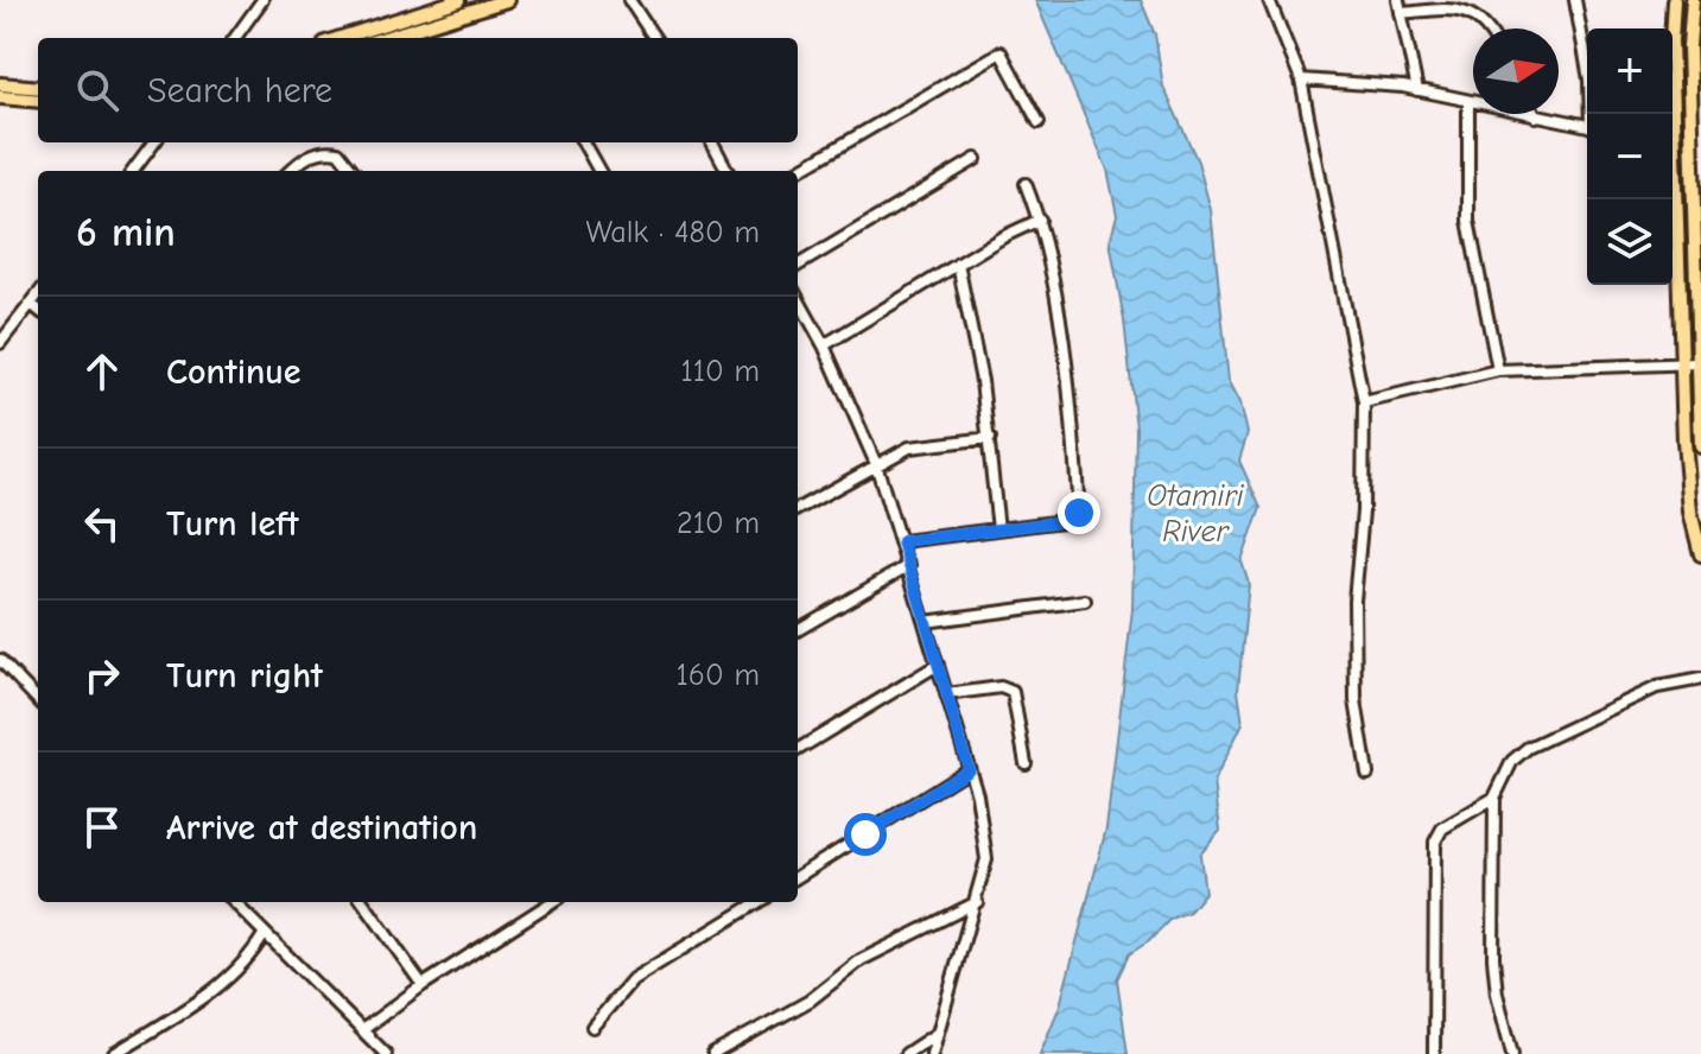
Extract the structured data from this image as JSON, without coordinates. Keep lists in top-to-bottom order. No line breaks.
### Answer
{"water":["Otamiri River"],"north":"right","page":{"map_buttons":["+","−"],"search":"Search here","heading":["6 min","Walk · 480 m"],"list":[["Continue","110 m"],["Turn left","210 m"],["Turn right","160 m"],"Arrive at destination"]}}
